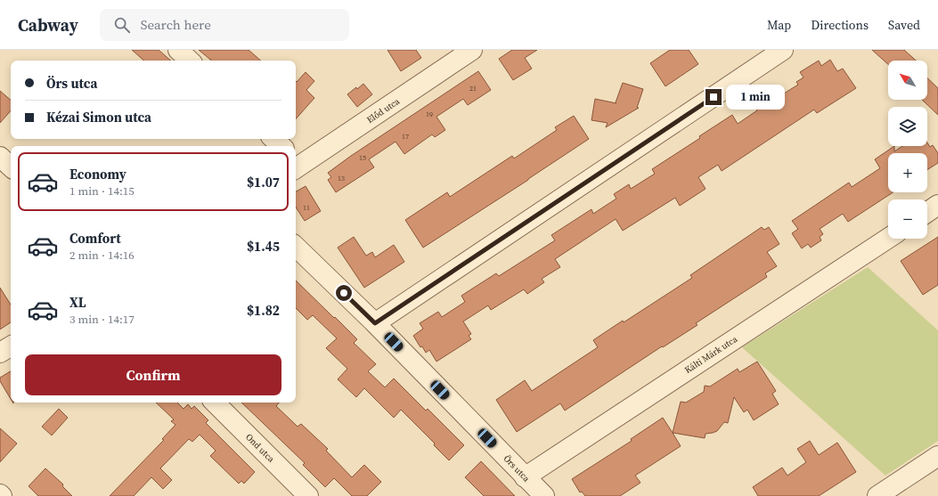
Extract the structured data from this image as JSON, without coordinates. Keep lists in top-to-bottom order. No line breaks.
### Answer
{"streets":{"street":["Előd utca","Kálti Márk utca","Ond utca","Örs utca"]},"crossings":[["Kálti Márk utca","Örs utca"]],"house_numbers":["21","19","17","15","13","11"],"north":"top left","page":{"header":"Cabway","search":"Search here","nav":["Map","Directions","Saved"],"map_buttons":["+","−"],"banner":["Örs utca","Kézai Simon utca"],"bubble":"1 min","list":[{"name":"Economy","note":"1 min · 14:15","value":"$1.07"},{"name":"Comfort","note":"2 min · 14:16","value":"$1.45"},{"name":"XL","note":"3 min · 14:17","value":"$1.82"}],"buttons":"Confirm"}}
